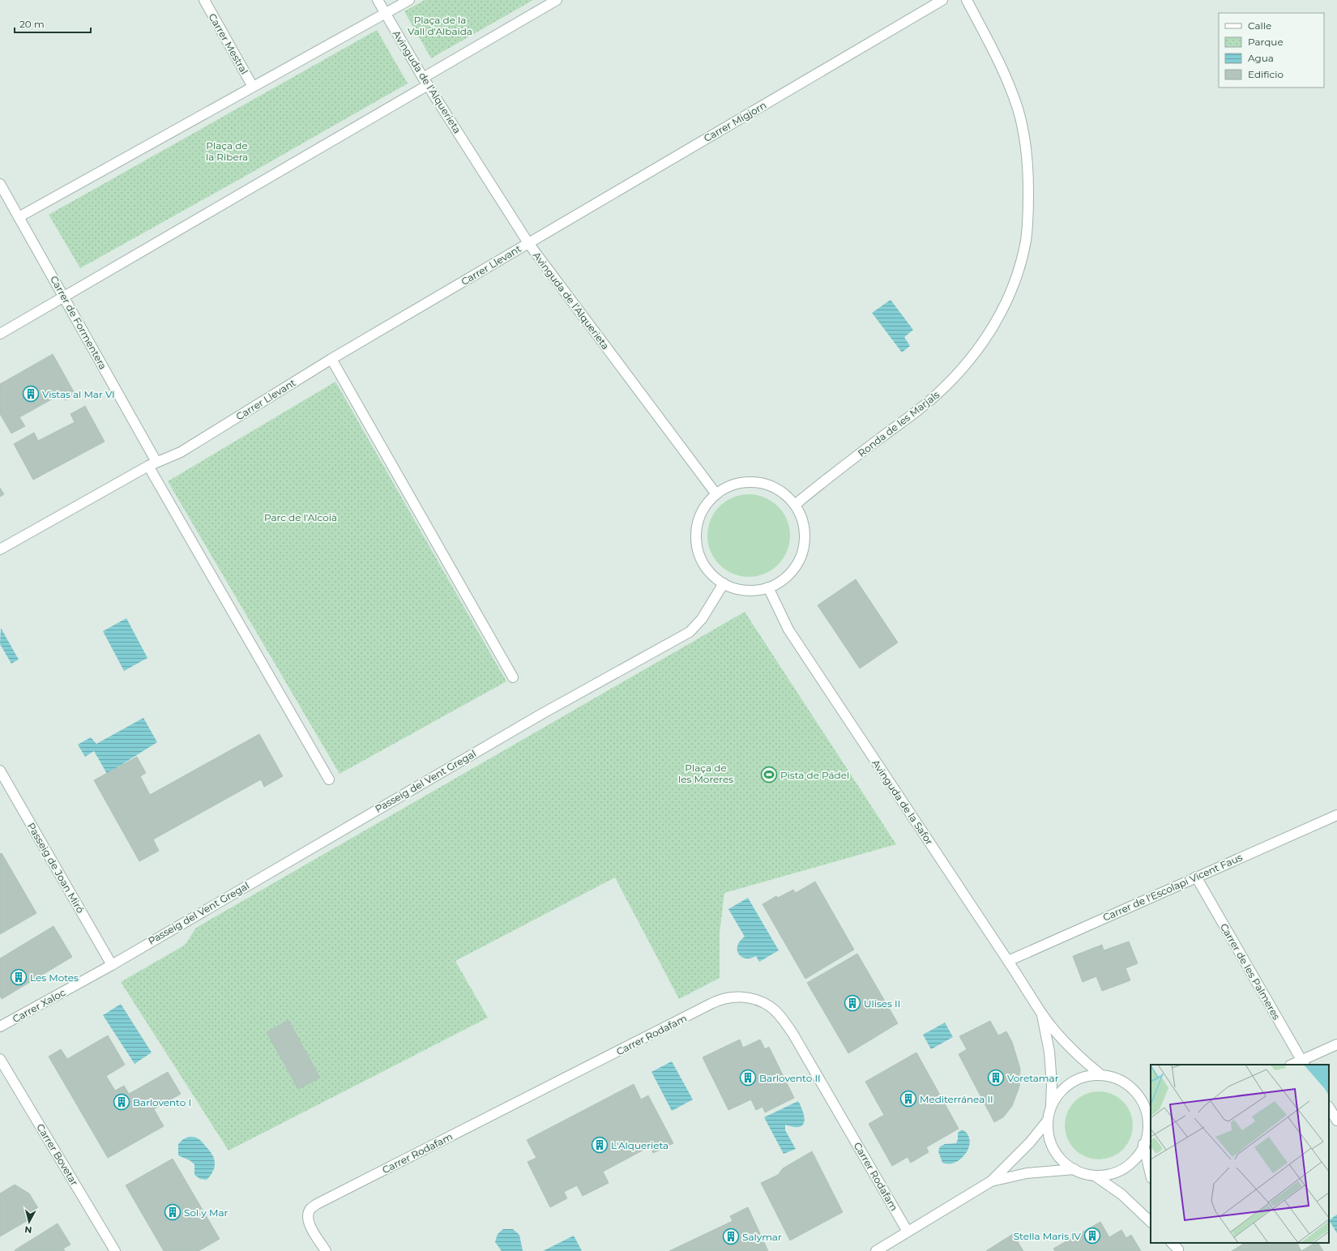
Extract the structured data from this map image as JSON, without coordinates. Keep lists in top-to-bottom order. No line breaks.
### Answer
{"streets":{"street":["Carrer Mestral","Avinguda de l’Alquerieta","Carrer Migjorn","Carrer Llevant","Carrer de Formentera","Ronda de les Marjals","Passeig del Vent Gregal","Avinguda de la Safor","Passeig de Joan Miró","Carrer de l'Escolapi Vicent Faus","Carrer de les Palmeres","Carrer Xaloc","Carrer Rodafam","Carrer Bovetar"]},"crossings":[["Avinguda de l’Alquerieta","Carrer Migjorn"],["Avinguda de l’Alquerieta","Carrer Llevant"],["Avinguda de l’Alquerieta","Ronda de les Marjals"],["Avinguda de l’Alquerieta","Passeig del Vent Gregal"],["Avinguda de l’Alquerieta","Avinguda de la Safor"],["Carrer Migjorn","Carrer Llevant"],["Carrer Llevant","Carrer de Formentera"],["Ronda de les Marjals","Passeig del Vent Gregal"],["Ronda de les Marjals","Avinguda de la Safor"],["Passeig del Vent Gregal","Avinguda de la Safor"],["Passeig del Vent Gregal","Passeig de Joan Miró"],["Passeig del Vent Gregal","Carrer Xaloc"],["Avinguda de la Safor","Carrer de l'Escolapi Vicent Faus"],["Passeig de Joan Miró","Carrer Xaloc"],["Carrer de l'Escolapi Vicent Faus","Carrer de les Palmeres"]],"parks":["Plaça de la Vall d'Albaida","Plaça de la Ribera","Parc de l'Alcoià","Plaça de les Moreres"],"places":{"building":["Vistas al Mar VI","Les Motes","Ulises II","Barlovento II","Voretamar","Mediterránea II","Barlovento I","L'Alquerieta","Sol y Mar","Stella Maris IV","Salymar"],"sports":["Pista de Pádel"]},"legend":["Calle","Parque","Agua","Edificio"],"scale_bar":"20 m","north":"bottom"}
